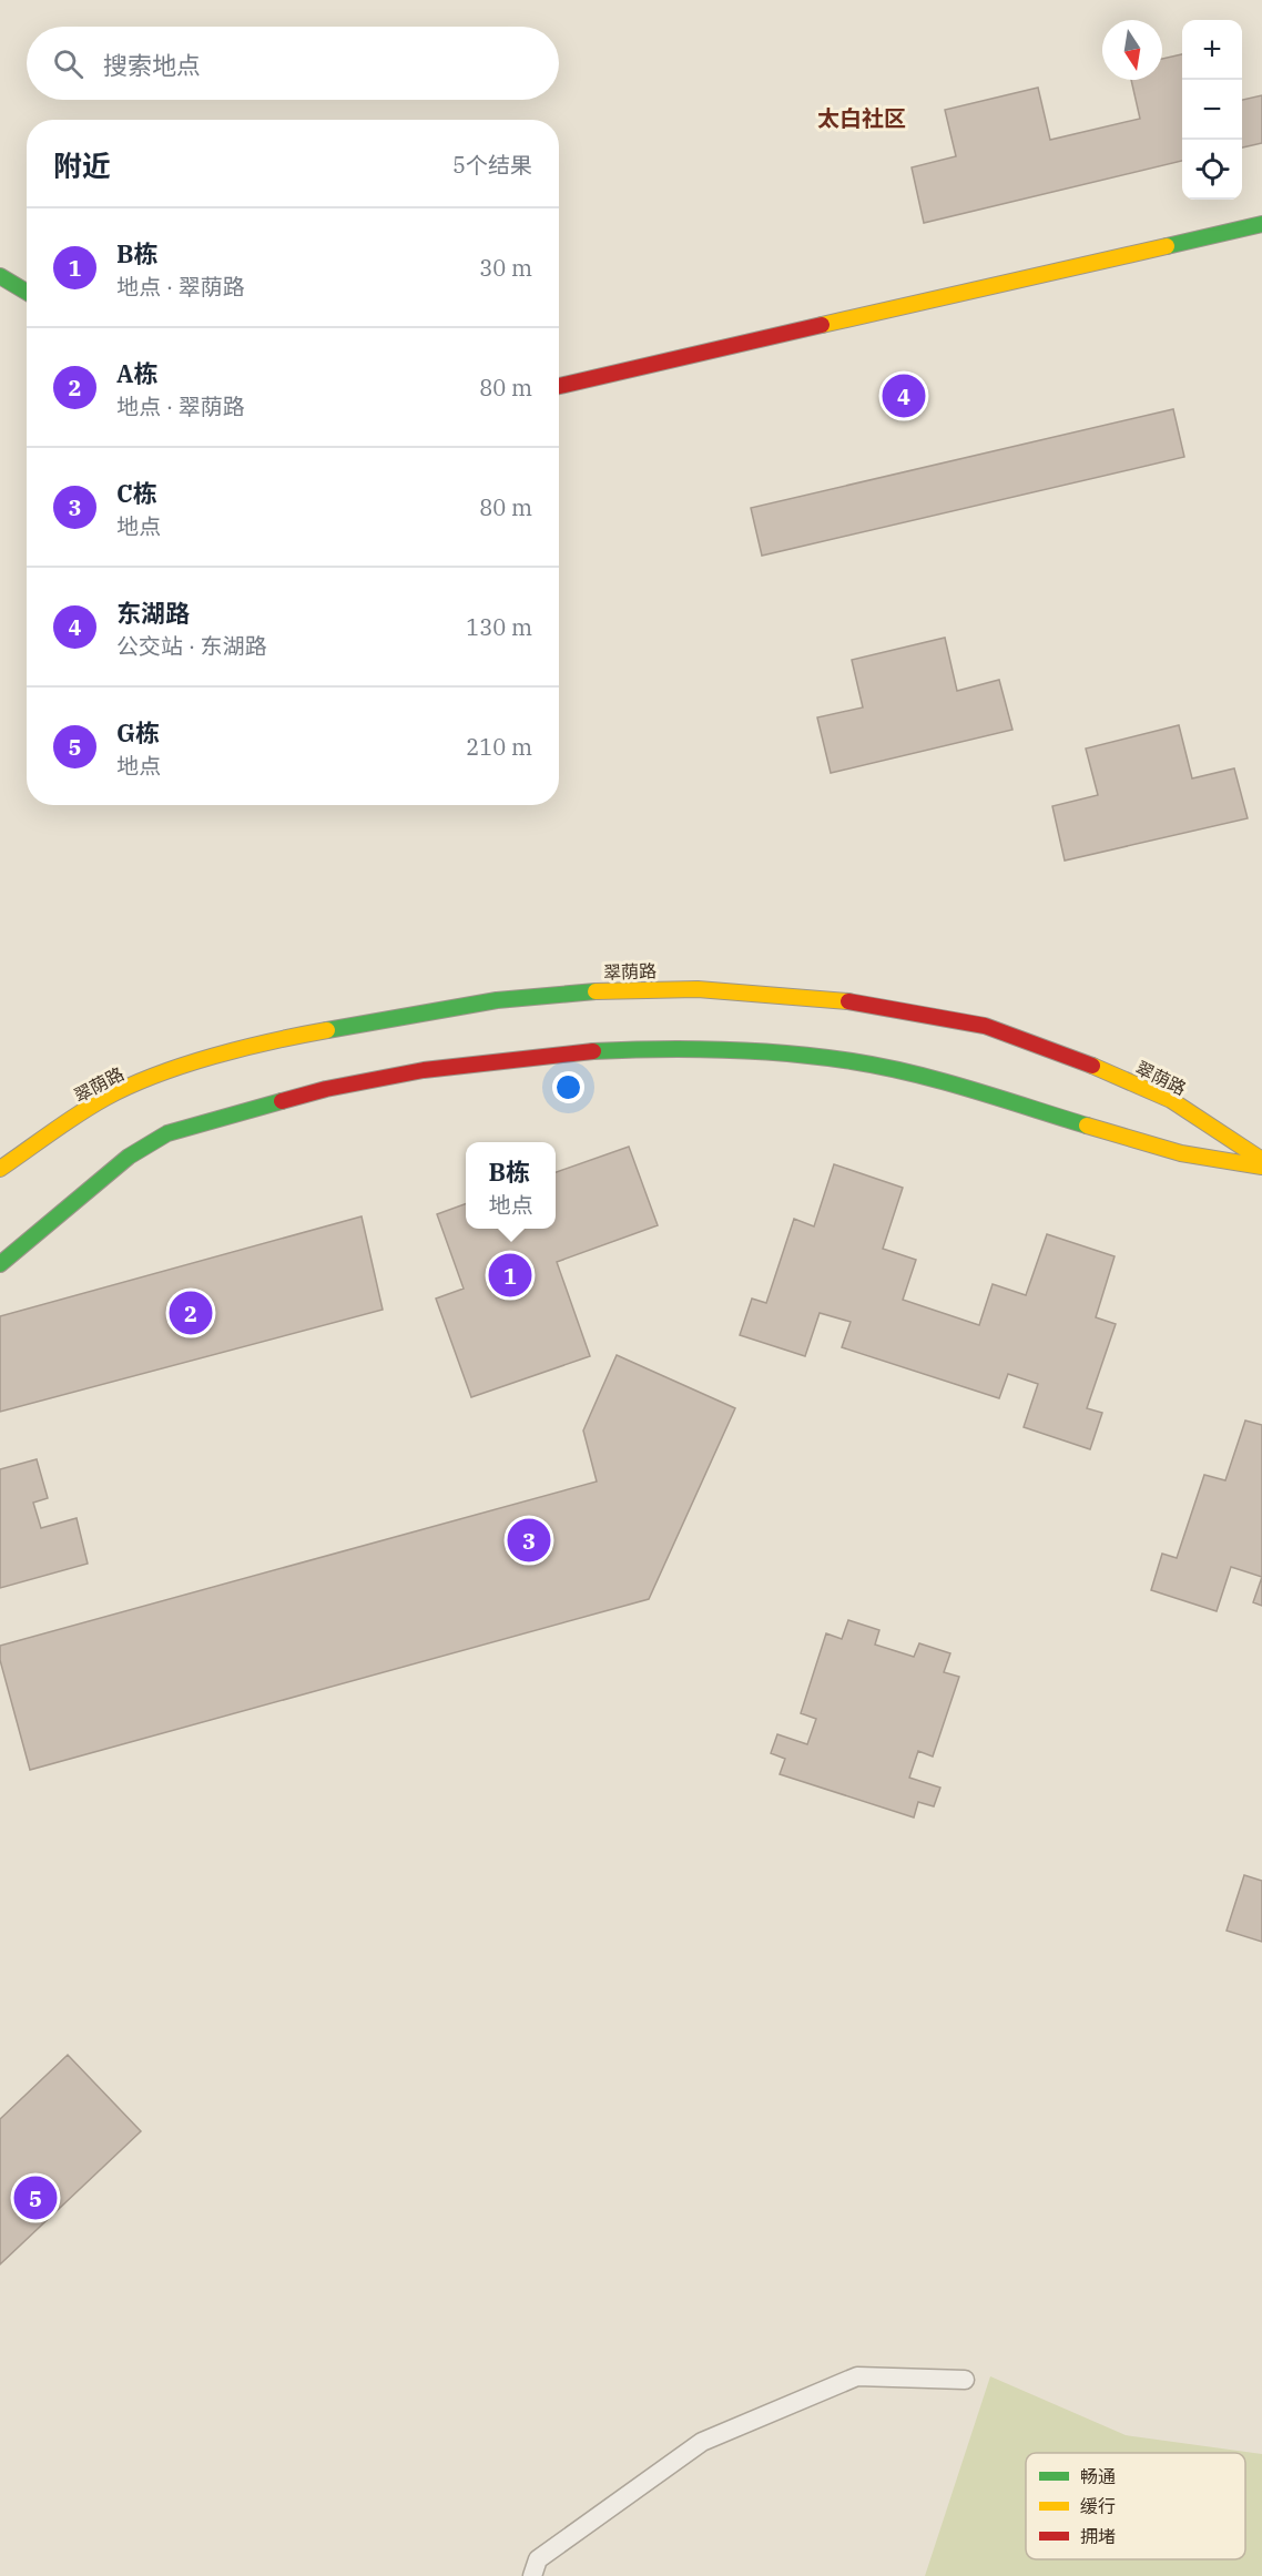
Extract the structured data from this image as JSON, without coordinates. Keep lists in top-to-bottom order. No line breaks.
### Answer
{"streets":{"street":["翠荫路"]},"districts":["太白社区"],"legend":["畅通","缓行","拥堵"],"north":"bottom","page":{"map_buttons":["+","−"],"search":"搜索地点","heading":["附近","5个结果"],"list":[{"mark":"1","name":"B栋","note":"地点 · 翠荫路","value":"30 m"},{"mark":"2","name":"A栋","note":"地点 · 翠荫路","value":"80 m"},{"mark":"3","name":"C栋","note":"地点","value":"80 m"},{"mark":"4","name":"东湖路","note":"公交站 · 东湖路","value":"130 m"},{"mark":"5","name":"G栋","note":"地点","value":"210 m"}],"pins":["4","1","2","3","5"],"popup":["B栋","地点"]}}
